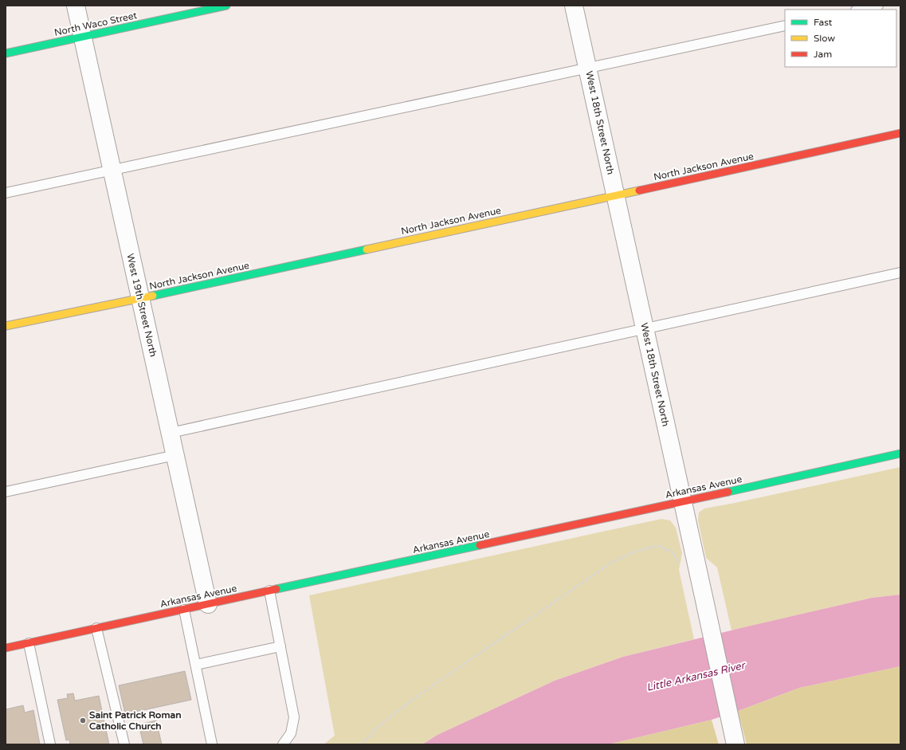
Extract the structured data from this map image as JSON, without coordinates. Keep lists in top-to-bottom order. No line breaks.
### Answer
{"streets":{"street":["North Waco Street","West 18th Street North","North Jackson Avenue","West 19th Street North","Arkansas Avenue"]},"crossings":[["North Waco Street","West 19th Street North"],["West 18th Street North","North Jackson Avenue"],["West 18th Street North","Arkansas Avenue"],["North Jackson Avenue","West 19th Street North"],["West 19th Street North","Arkansas Avenue"]],"water":["Little Arkansas River"],"places":["Saint Patrick Roman Catholic Church"],"legend":["Fast","Slow","Jam"]}
